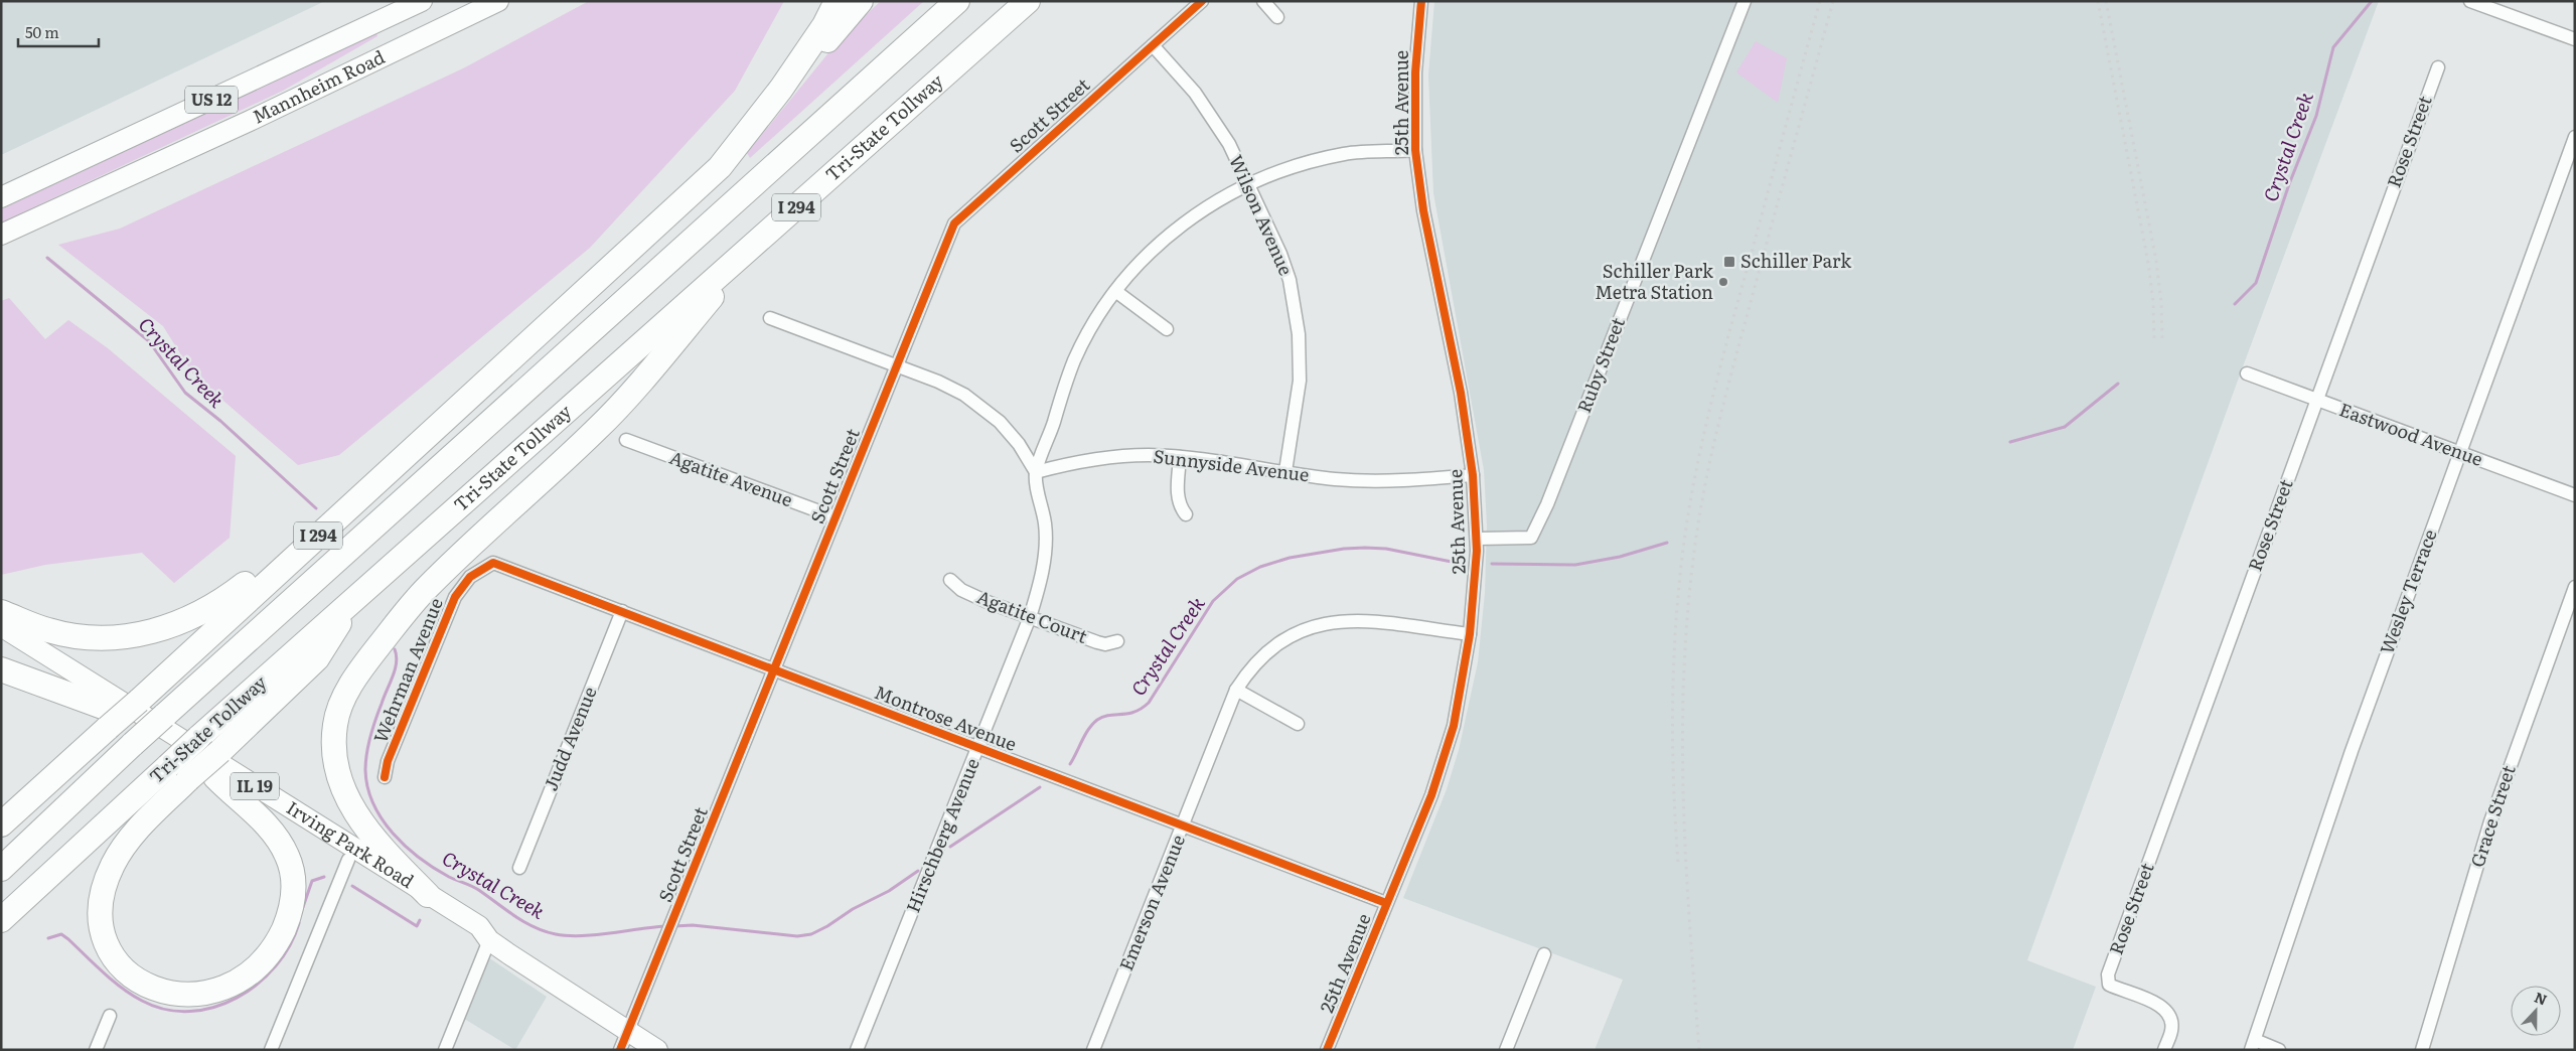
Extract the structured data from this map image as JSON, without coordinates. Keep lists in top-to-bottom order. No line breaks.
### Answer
{"streets":{"highway":["Tri-State Tollway","I 294"],"main road":["Mannheim Road","US 12","IL 19","Irving Park Road"],"street":["25th Avenue","Scott Street","Rose Street","Wilson Avenue","Ruby Street","Eastwood Avenue","Sunnyside Avenue","Agatite Avenue","Wesley Terrace","Agatite Court","Wehrman Avenue","Montrose Avenue","Judd Avenue","Grace Street","Hirschberg Avenue","Emerson Avenue"]},"crossings":[["25th Avenue","Ruby Street"],["25th Avenue","Sunnyside Avenue"],["25th Avenue","Montrose Avenue"],["25th Avenue","Hirschberg Avenue"],["25th Avenue","Emerson Avenue"],["Scott Street","Wilson Avenue"],["Scott Street","Agatite Avenue"],["Scott Street","Montrose Avenue"],["Scott Street","Irving Park Road"],["Rose Street","Eastwood Avenue"],["I 294","Irving Park Road"],["Wilson Avenue","Sunnyside Avenue"],["Wilson Avenue","Hirschberg Avenue"],["Eastwood Avenue","Wesley Terrace"],["Sunnyside Avenue","Hirschberg Avenue"],["Agatite Court","Hirschberg Avenue"],["Wehrman Avenue","Montrose Avenue"],["Montrose Avenue","Judd Avenue"],["Montrose Avenue","Hirschberg Avenue"],["Montrose Avenue","Emerson Avenue"]],"water":["Crystal Creek"],"places":{"transit":["Schiller Park"],"other":["Schiller Park Metra Station"]},"scale_bar":"50 m","north":"top"}
